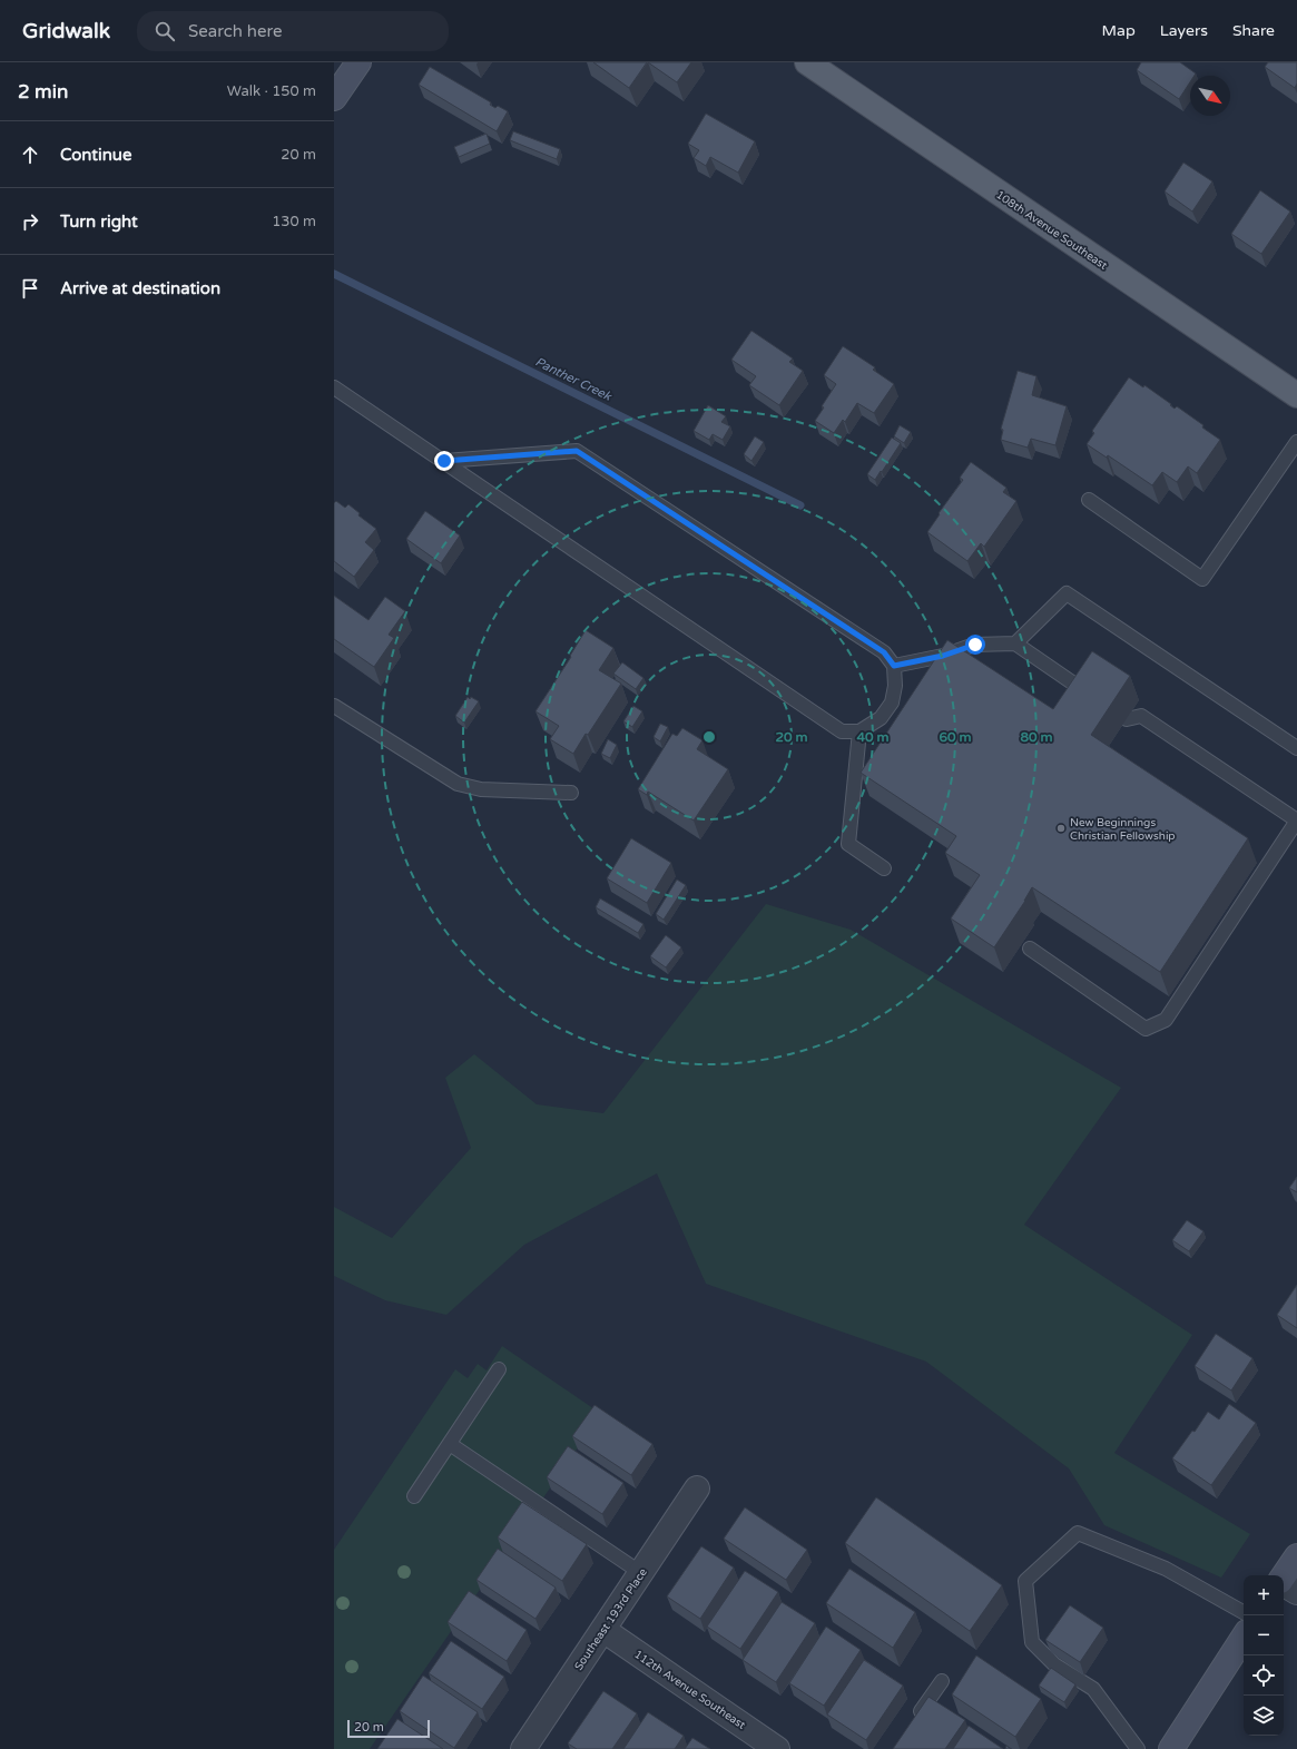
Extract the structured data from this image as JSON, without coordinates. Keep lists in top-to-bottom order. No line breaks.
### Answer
{"streets":{"main road":["108th Avenue Southeast"],"street":["Southeast 193rd Place","112th Avenue Southeast"]},"crossings":[["Southeast 193rd Place","112th Avenue Southeast"]],"water":["Panther Creek"],"places":["New Beginnings Christian Fellowship"],"scale_bar":"20 m","north":"bottom right","page":{"header":"Gridwalk","search":"Search here","nav":["Map","Layers","Share"],"heading":["2 min","Walk · 150 m"],"list":[["Continue","20 m"],["Turn right","130 m"],"Arrive at destination"],"map_buttons":["+","−"],"scale":"20 m"},"rings":["20 m","40 m","60 m","80 m"]}
